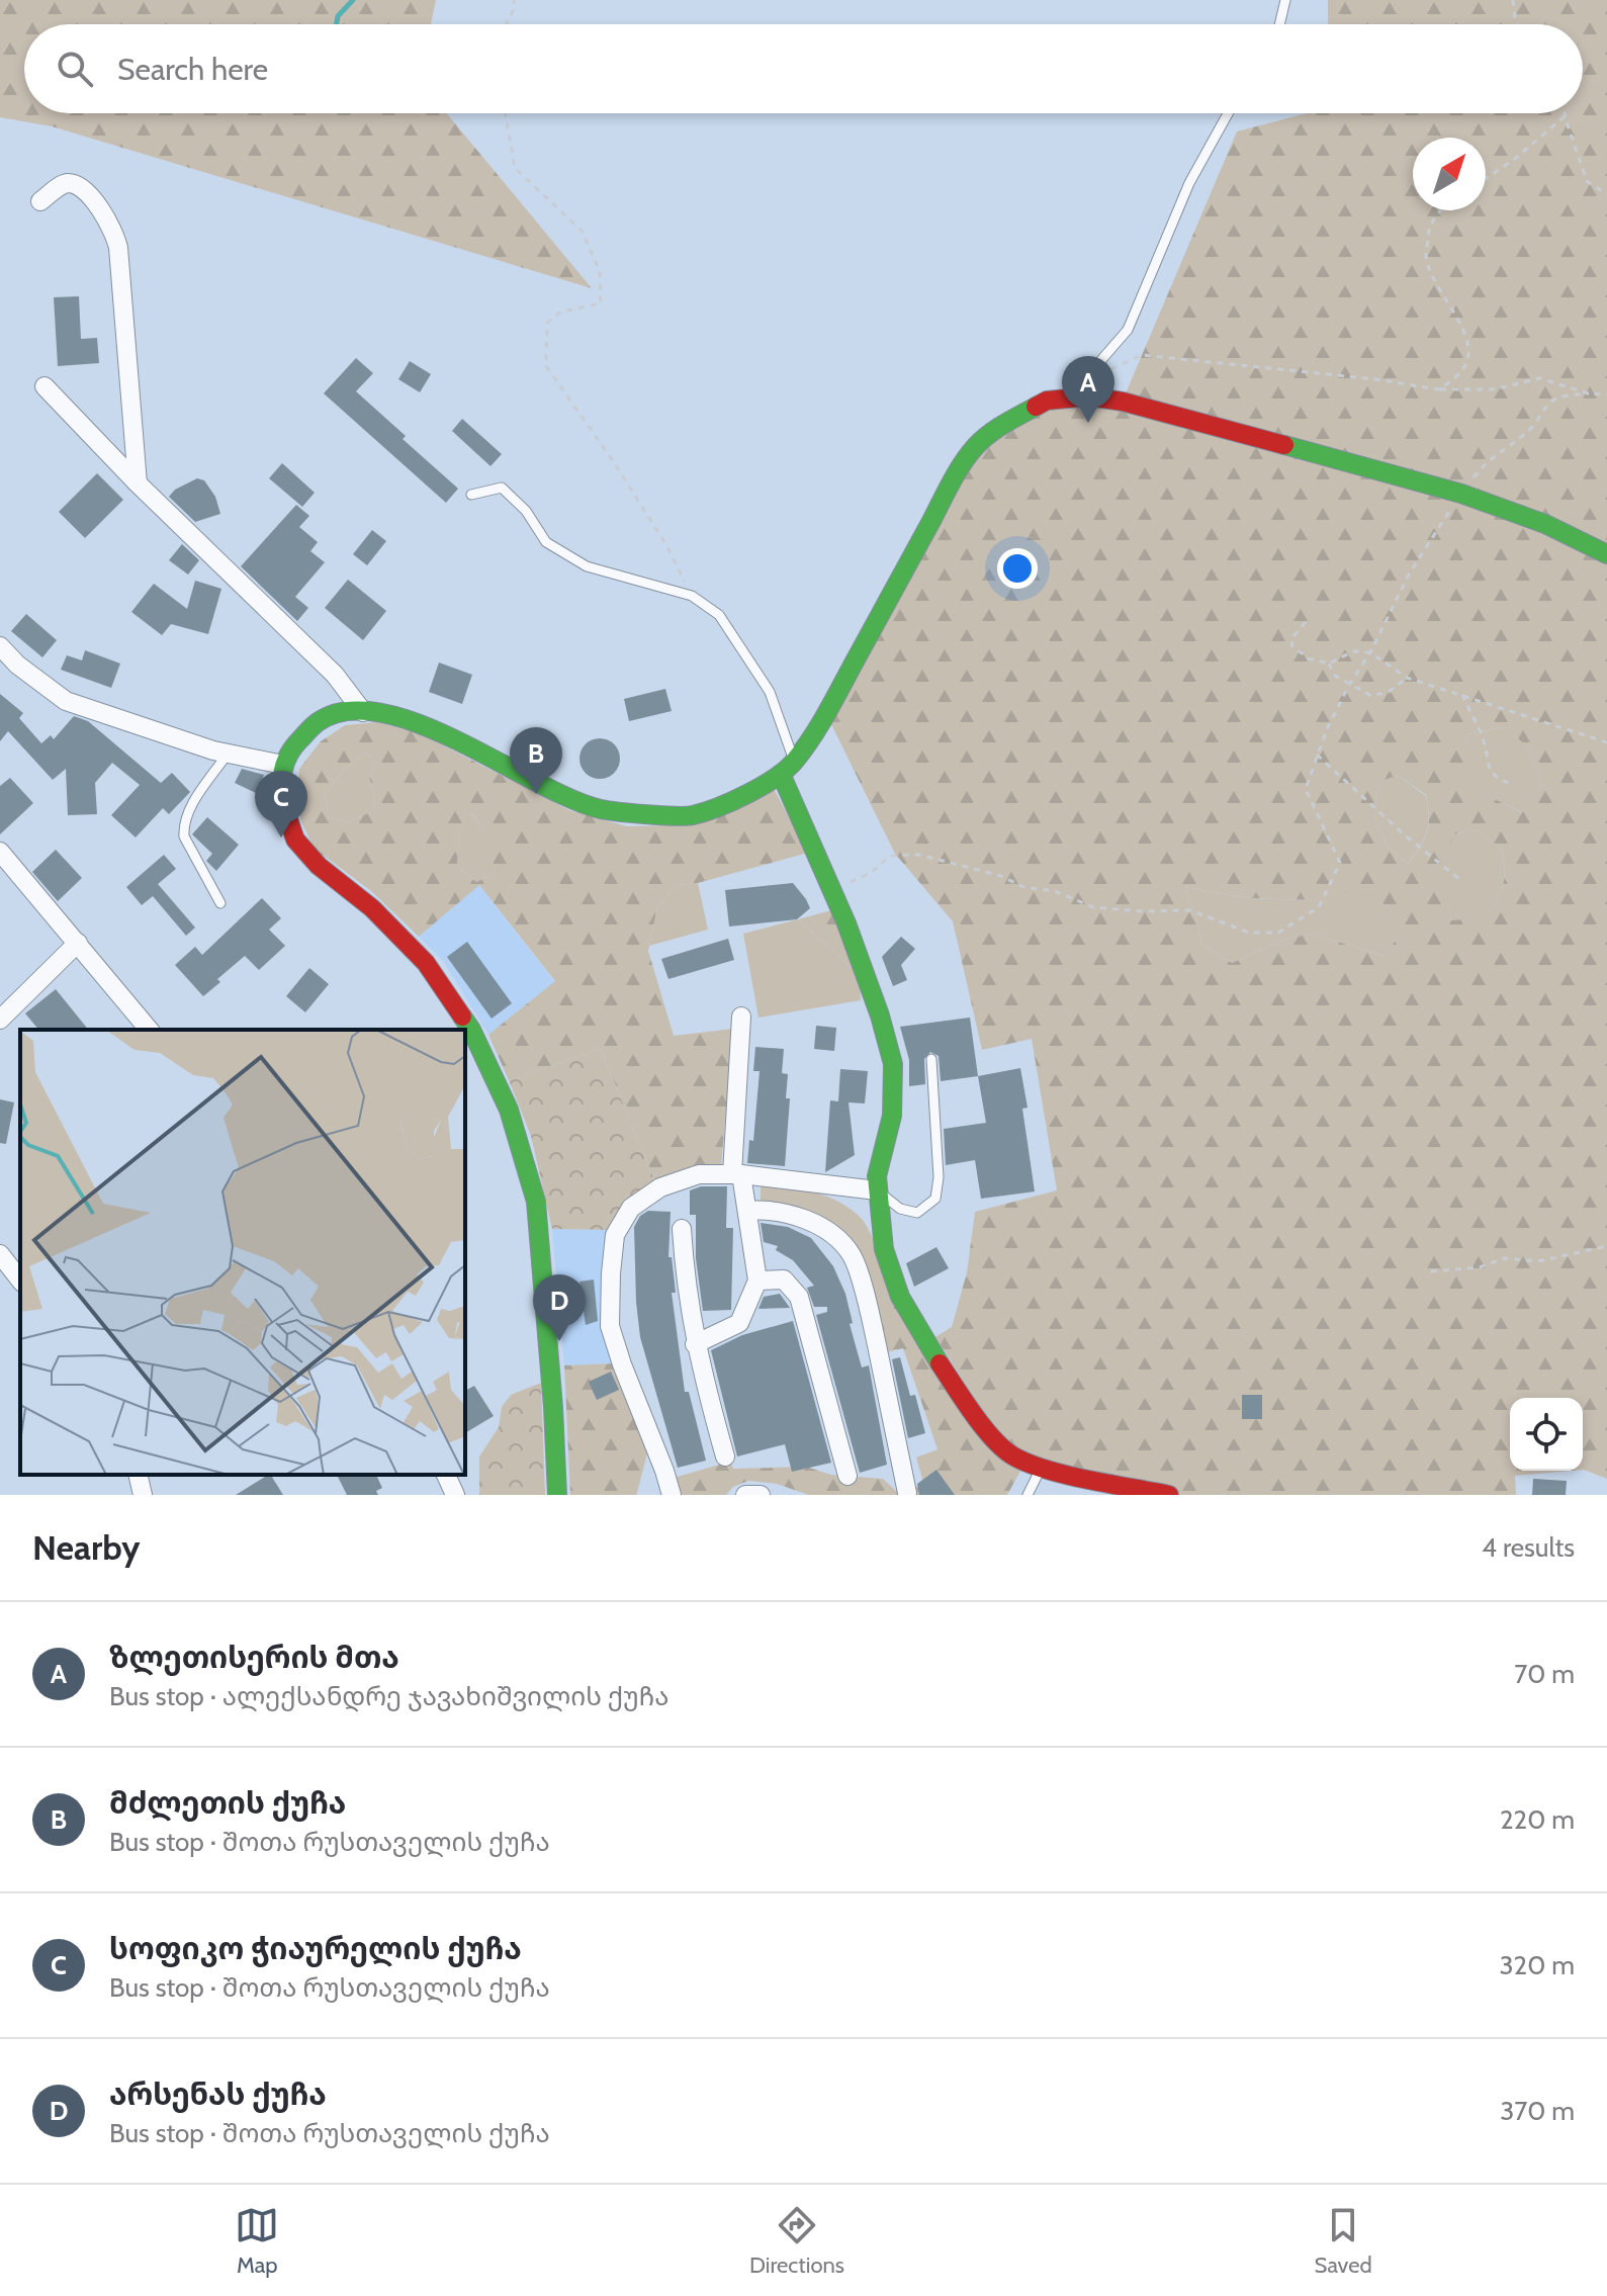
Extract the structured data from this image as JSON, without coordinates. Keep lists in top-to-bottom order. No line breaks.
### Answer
{"north":"top right","page":{"search":"Search here","pins":["A","B","C","D"],"heading":["Nearby","4 results"],"list":[{"mark":"A","name":"ზლეთისერის მთა","note":"Bus stop · ალექსანდრე ჯავახიშვილის ქუჩა","value":"70 m"},{"mark":"B","name":"მძლეთის ქუჩა","note":"Bus stop · შოთა რუსთაველის ქუჩა","value":"220 m"},{"mark":"C","name":"სოფიკო ჭიაურელის ქუჩა","note":"Bus stop · შოთა რუსთაველის ქუჩა","value":"320 m"},{"mark":"D","name":"არსენას ქუჩა","note":"Bus stop · შოთა რუსთაველის ქუჩა","value":"370 m"}],"nav":["Map","Directions","Saved"]}}
